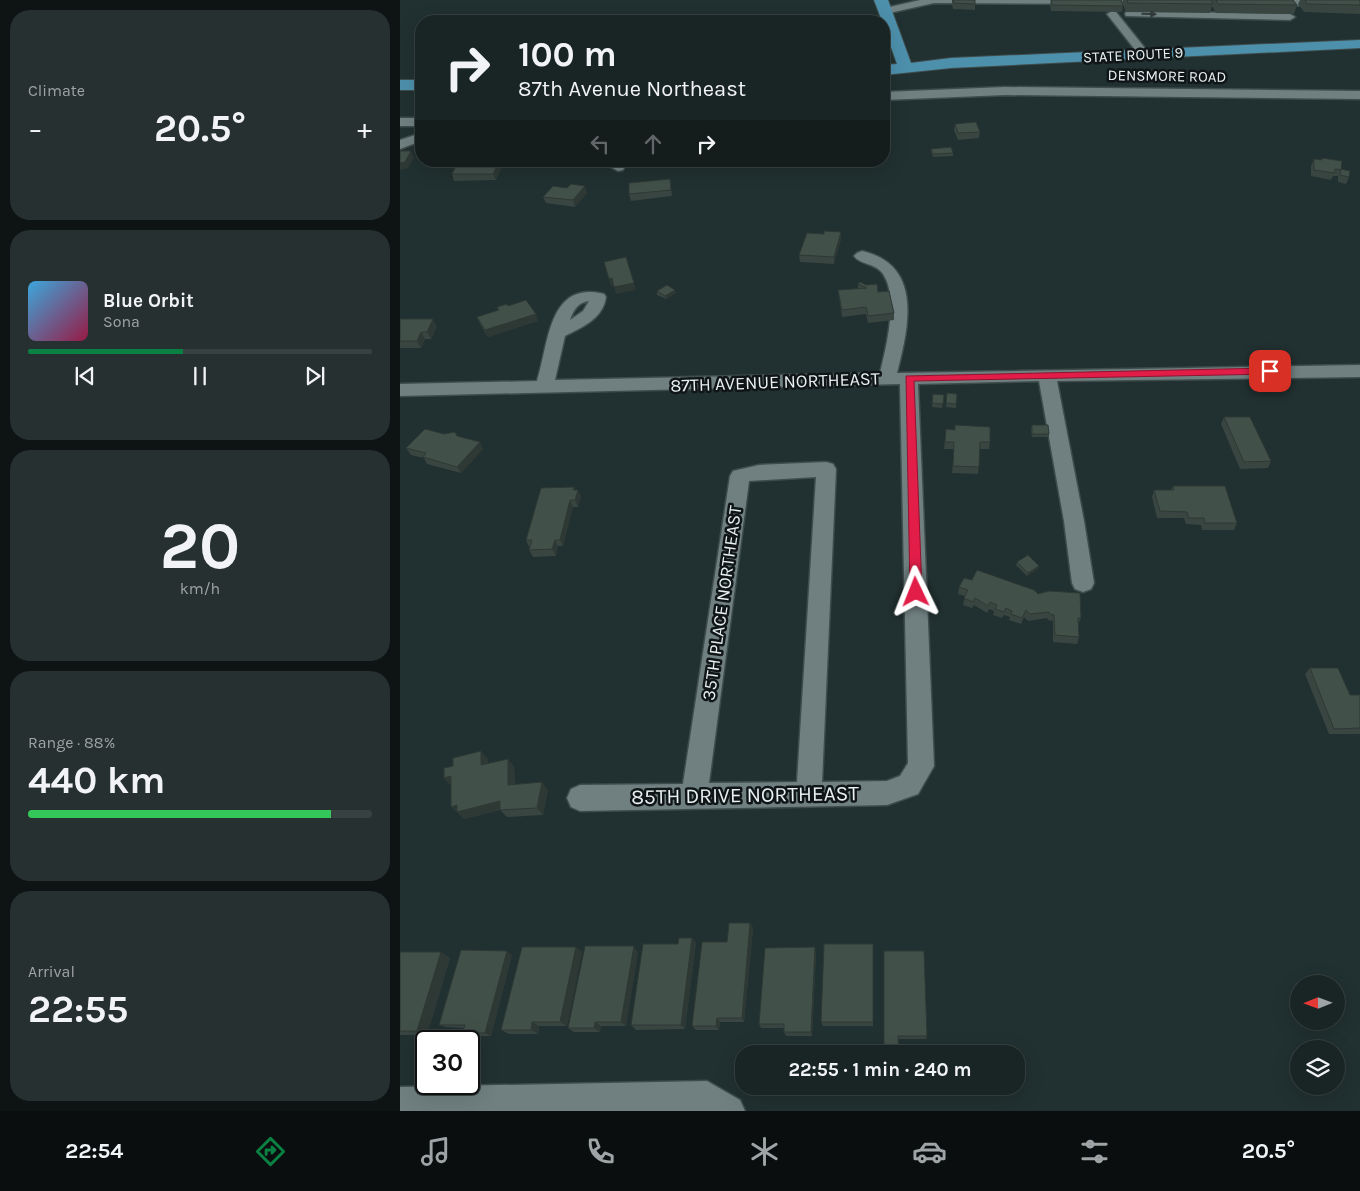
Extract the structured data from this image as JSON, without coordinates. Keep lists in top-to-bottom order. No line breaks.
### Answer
{"streets":{"main road":["STATE ROUTE 9"],"street":["DENSMORE ROAD","87TH AVENUE NORTHEAST","35TH PLACE NORTHEAST","85TH DRIVE NORTHEAST"]},"crossings":[["87TH AVENUE NORTHEAST","85TH DRIVE NORTHEAST"],["35TH PLACE NORTHEAST","85TH DRIVE NORTHEAST"]],"north":"left","page":{"tile":["Climate",["20","km/h"],["Range · 88%","440 km"],["Arrival","22:55"]],"turn":["100 m","87th Avenue Northeast"],"heat":["−","20.5°","+"],"song":["Blue Orbit","Sona"],"limit":"30","trip":"22:55 · 1 min · 240 m","tabs":["22:54","20.5°"]}}
